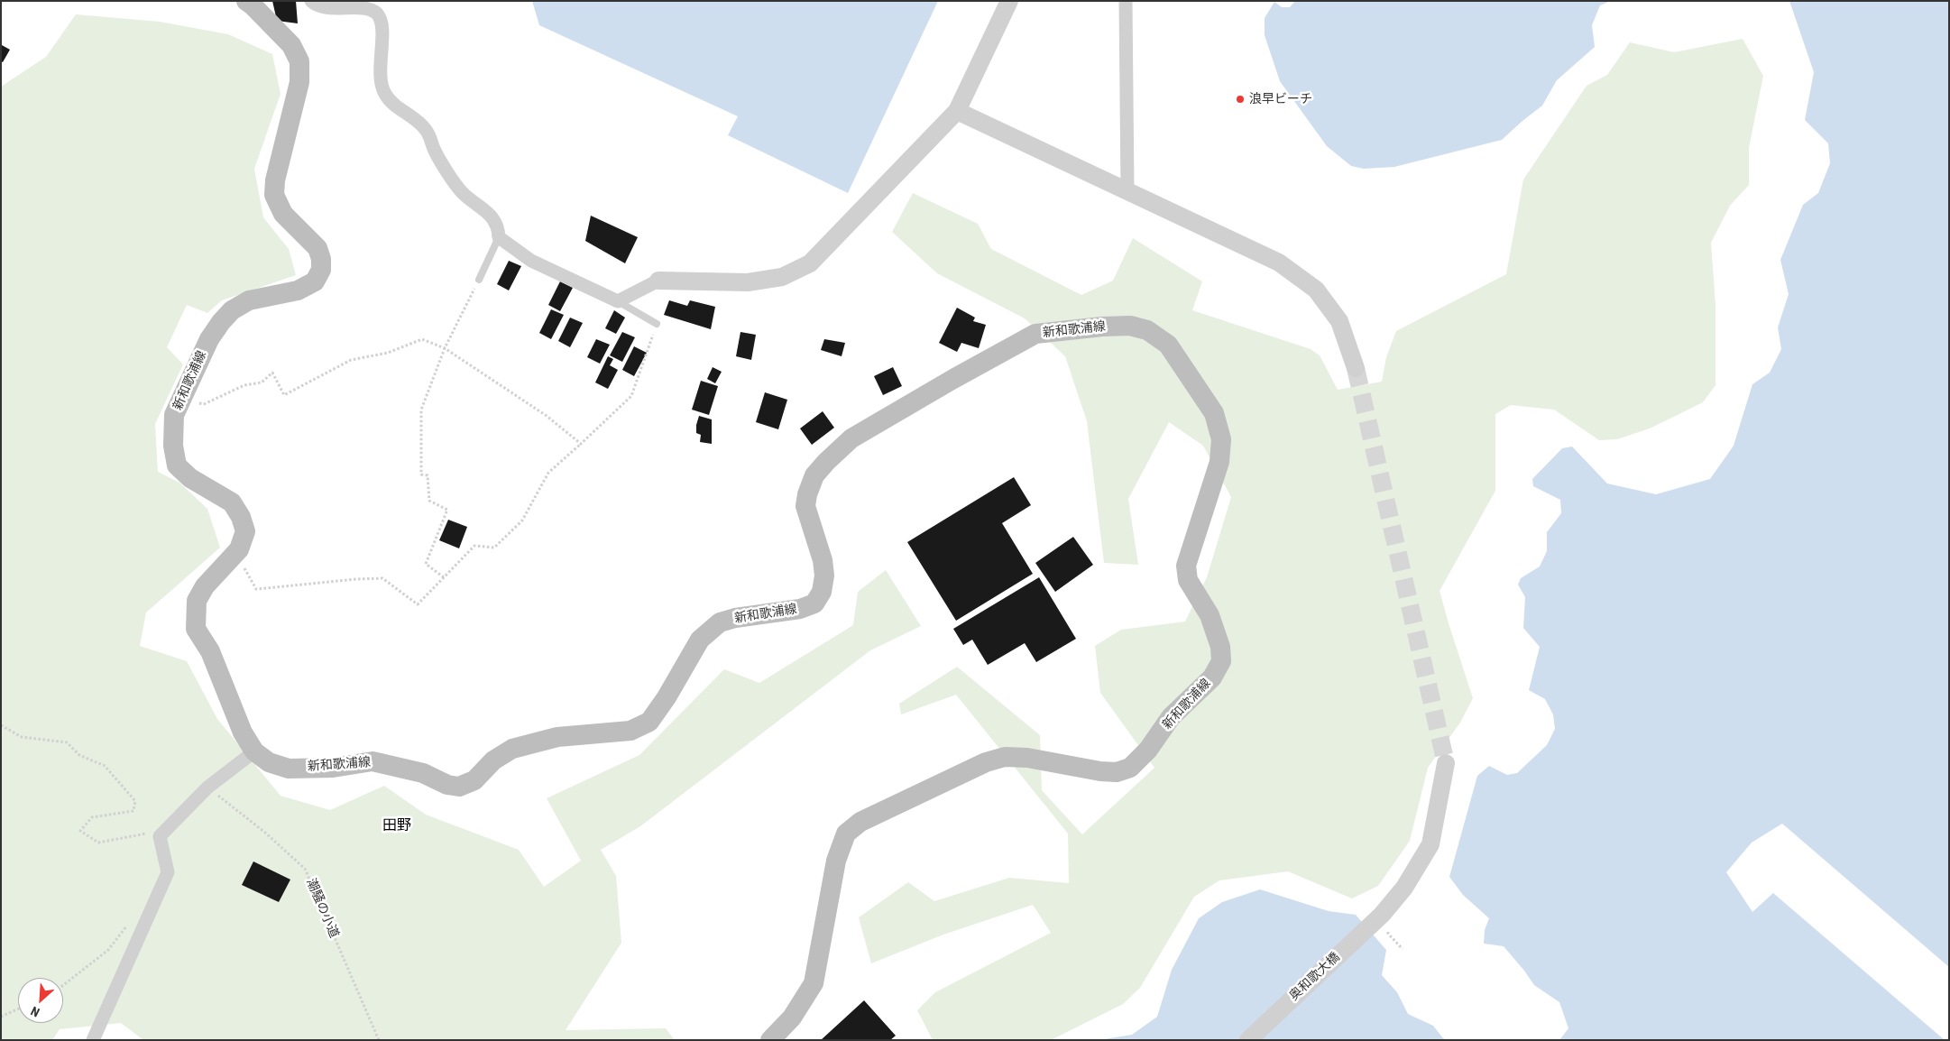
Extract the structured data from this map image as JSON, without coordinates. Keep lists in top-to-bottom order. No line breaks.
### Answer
{"streets":{"main road":["新和歌浦線"],"street":["奥和歌大橋"],"path":["潮騒の小道"]},"districts":["田野"],"places":["浪早ビーチ"],"north":"bottom left"}
